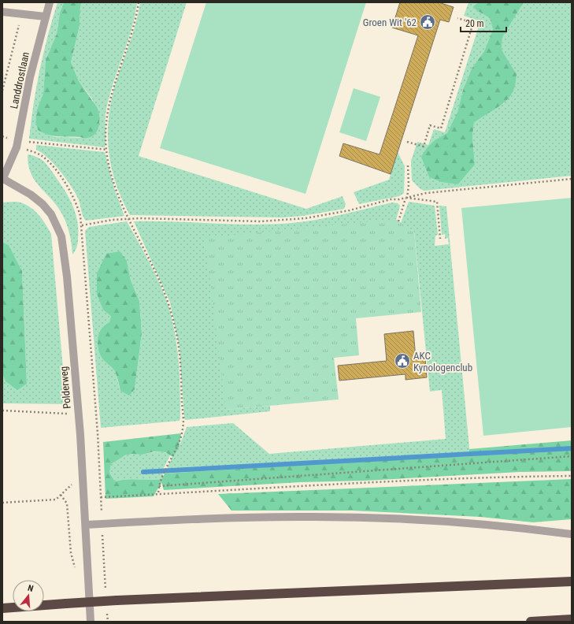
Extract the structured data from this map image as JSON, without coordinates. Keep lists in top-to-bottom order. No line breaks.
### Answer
{"streets":{"street":["Landdrostlaan","Polderweg"]},"crossings":[["Landdrostlaan","Polderweg"]],"places":{"public building":["Groen Wit '62","AKC Kynologenclub"]},"scale_bar":"20 m","north":"top"}
